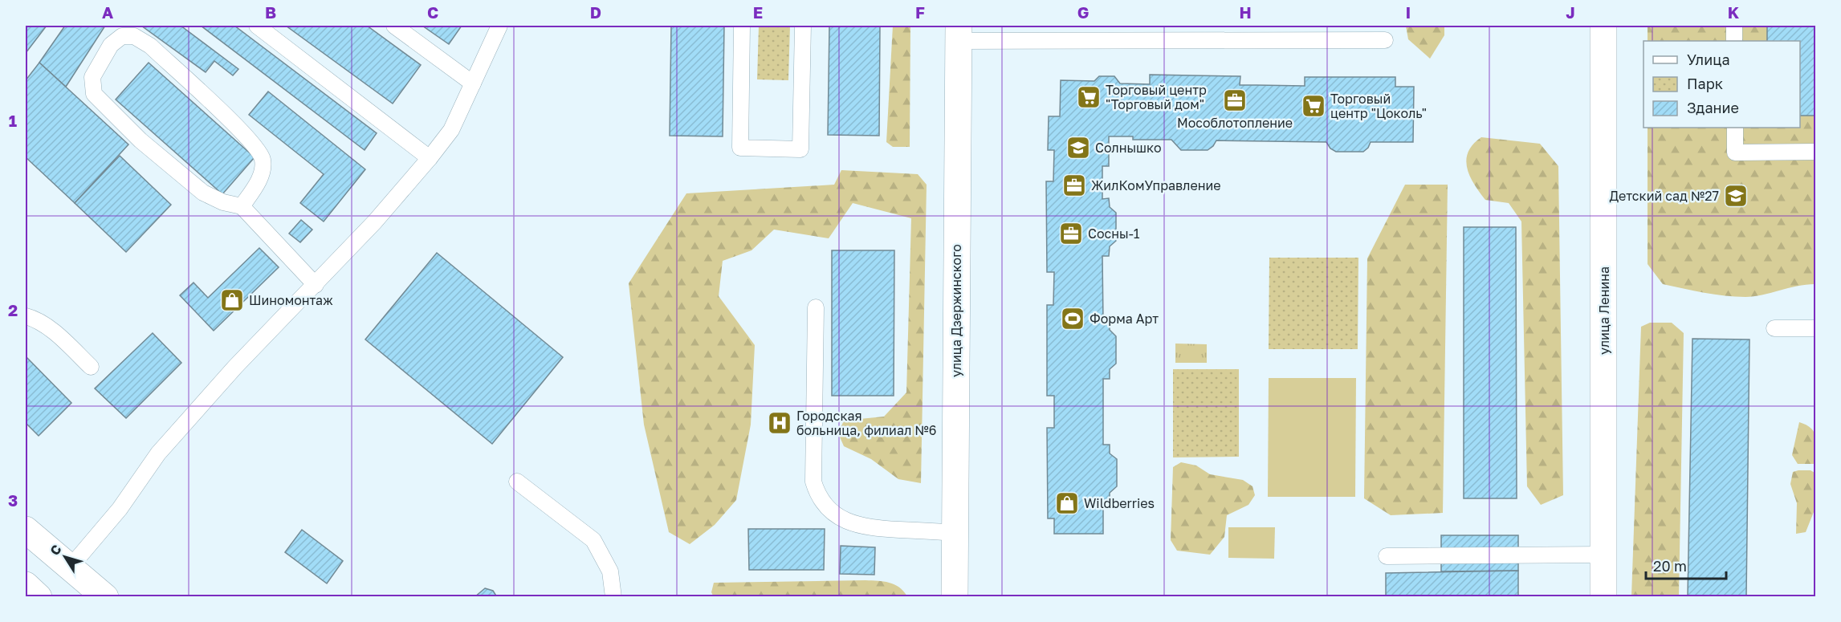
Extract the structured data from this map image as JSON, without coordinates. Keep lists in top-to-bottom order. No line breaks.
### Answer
{"streets":{"street":["улица Дзержинского","улица Ленина"]},"places":{"supermarket":["Торговый центр \"Торговый дом\"","Торговый центр \"Цоколь\""],"office":["Мособлотопление","ЖилКомУправление","Сосны-1"],"school or university":["Солнышко","Детский сад №27"],"shop":["Шиномонтаж","Wildberries"],"sports":["Форма Арт"],"hospital":["Городская больница, филиал №6"]},"legend":["Улица","Парк","Здание"],"scale_bar":"20 m","north":"top left","grid":{"columns":["A","B","C","D","E","F","G","H","I","J","K"],"rows":["1","2","3"]}}
